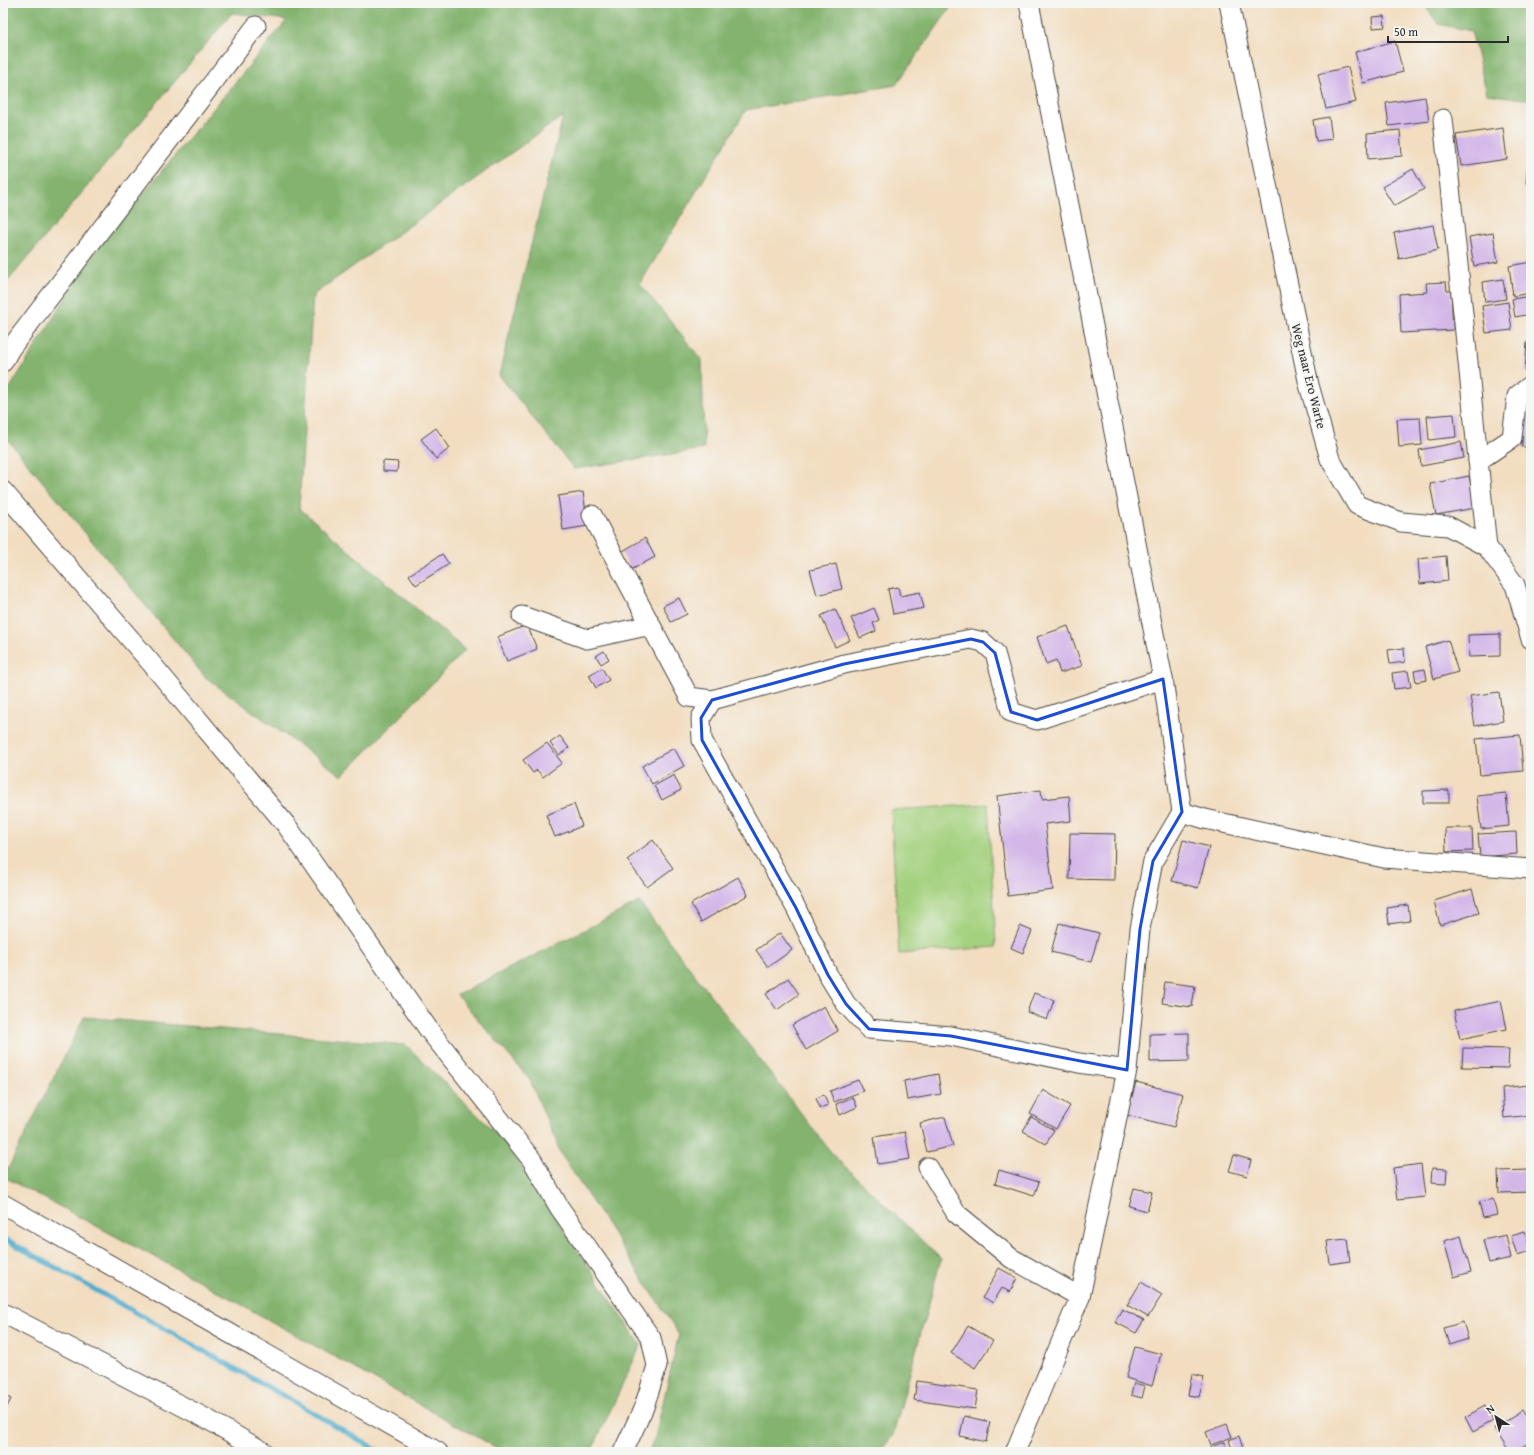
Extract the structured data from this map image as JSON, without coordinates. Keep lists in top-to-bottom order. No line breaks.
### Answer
{"streets":{"street":["Weg naar Ero Warte"]},"scale_bar":"50 m","north":"top left"}
